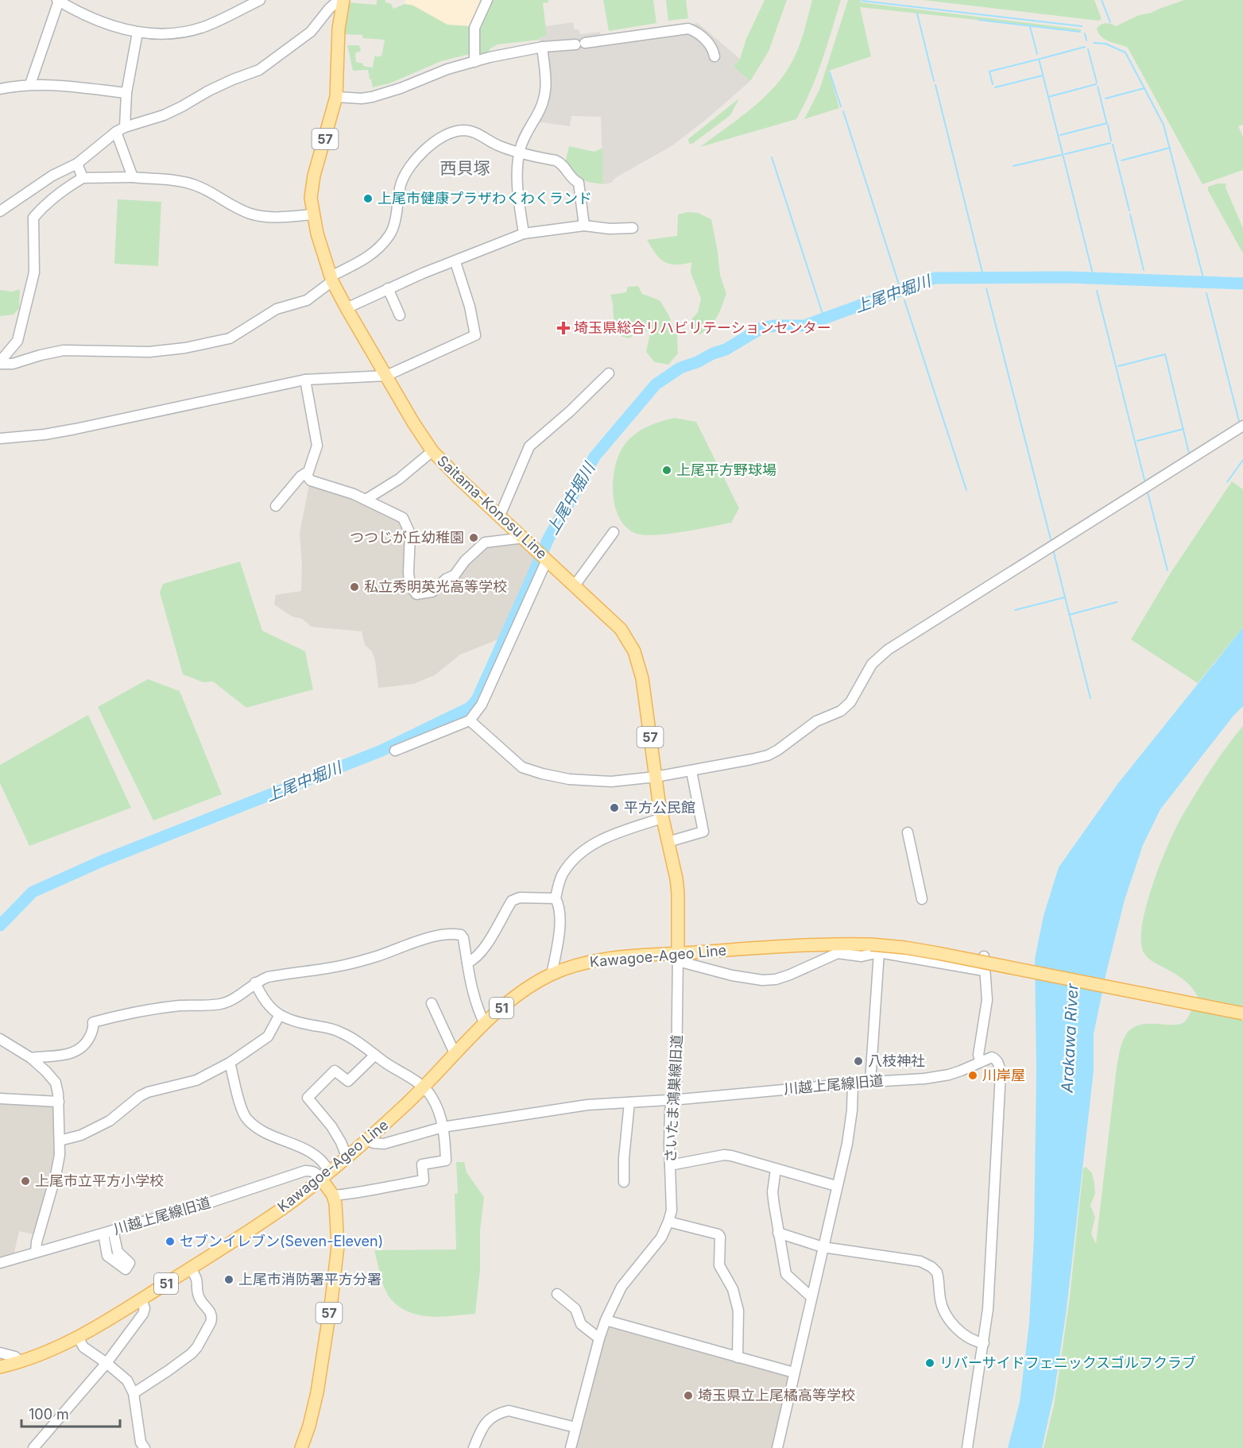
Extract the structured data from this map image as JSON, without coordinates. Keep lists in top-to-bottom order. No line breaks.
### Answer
{"streets":{"main road":["57","Saitama-Konosu Line","Kawagoe-Ageo Line","51"],"street":["川越上尾線旧道","さいたま鴻巣線旧道"]},"crossings":[["57","Kawagoe-Ageo Line"],["57","川越上尾線旧道"],["Saitama-Konosu Line","Kawagoe-Ageo Line"],["Saitama-Konosu Line","さいたま鴻巣線旧道"],["Kawagoe-Ageo Line","川越上尾線旧道"],["Kawagoe-Ageo Line","さいたま鴻巣線旧道"],["川越上尾線旧道","さいたま鴻巣線旧道"]],"districts":["西貝塚"],"water":["上尾中堀川","Arakawa River"],"places":{"other":["上尾市健康プラザわくわくランド","上尾平方野球場","つつじが丘幼稚園","私立秀明英光高等学校","平方公民館","八枝神社","川岸屋","上尾市立平方小学校","セブンイレブン(Seven-Eleven)","上尾市消防署平方分署","リバーサイドフェニックスゴルフクラブ","埼玉県立上尾橘高等学校"],"health":["埼玉県総合リハビリテーションセンター"]},"scale_bar":"100 m"}
